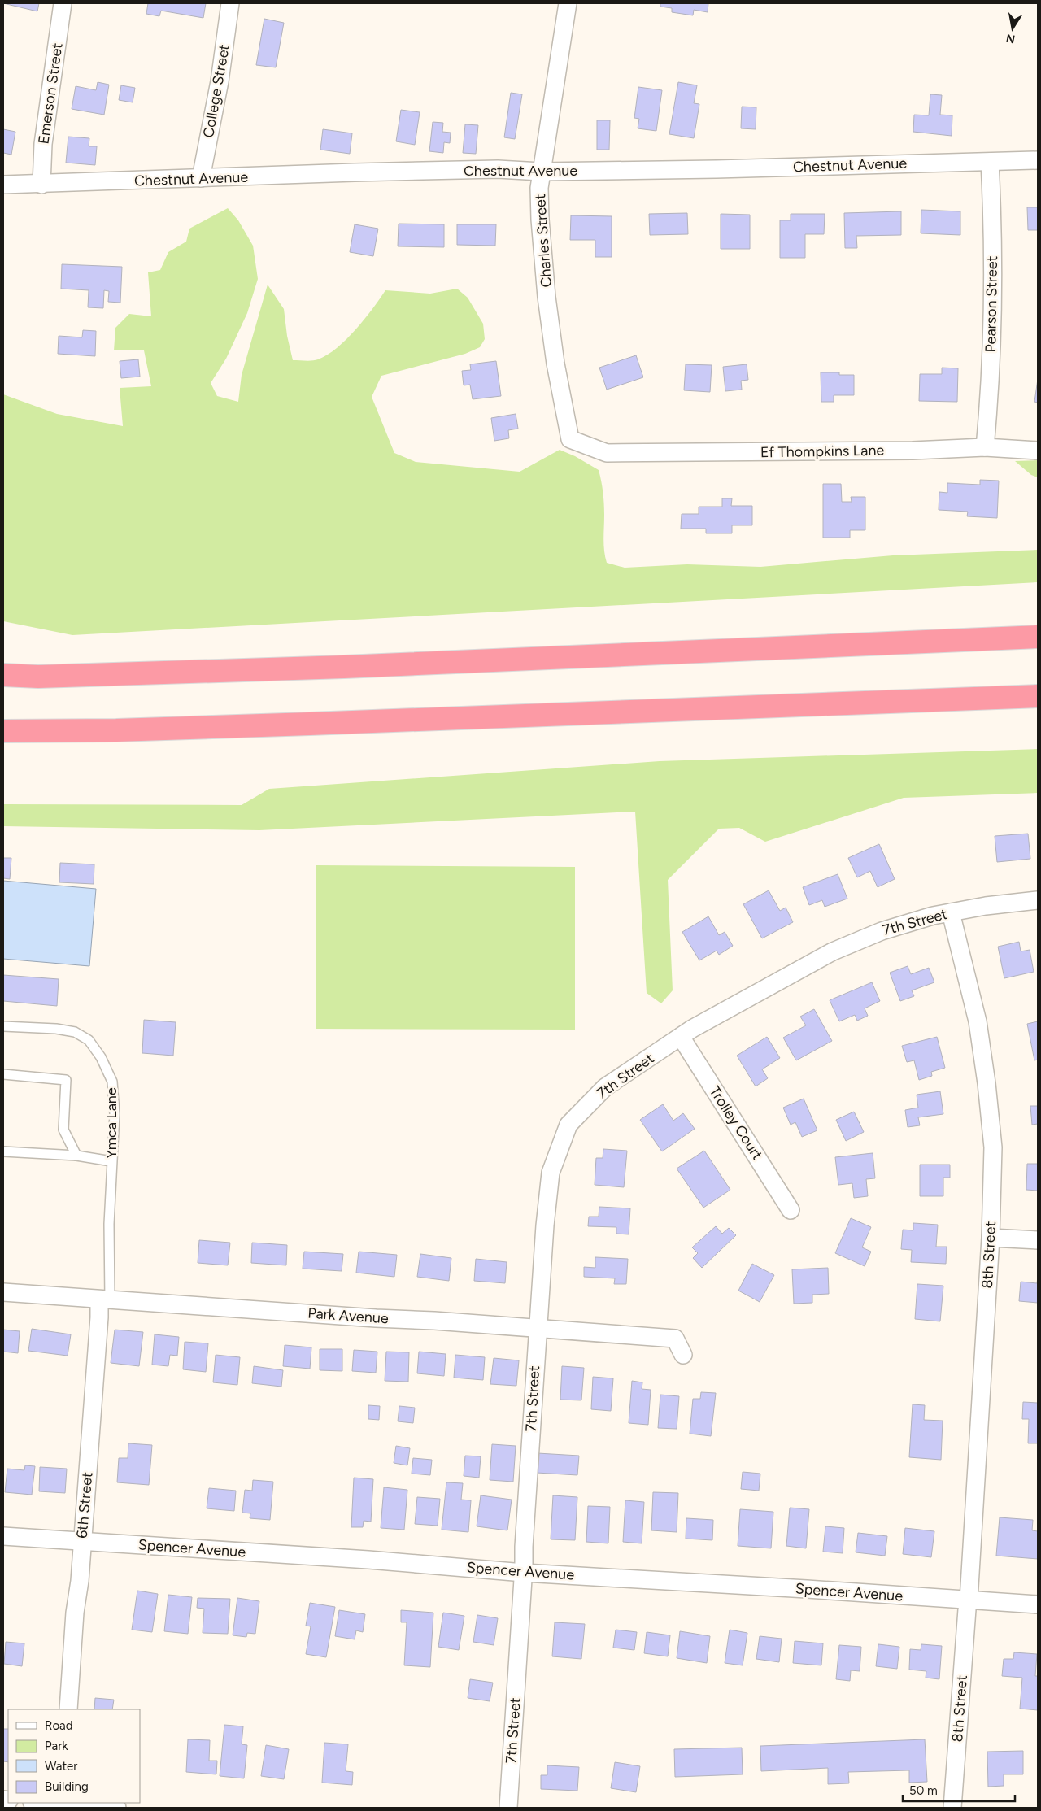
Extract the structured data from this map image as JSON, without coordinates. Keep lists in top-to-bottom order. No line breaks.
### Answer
{"streets":{"street":["College Street","Emerson Street","Chestnut Avenue","Charles Street","Pearson Street","Ef Thompkins Lane","7th Street","Trolley Court","8th Street","Park Avenue","6th Street","Spencer Avenue"],"lane":["Ymca Lane"]},"crossings":[["College Street","Chestnut Avenue"],["Emerson Street","Chestnut Avenue"],["Chestnut Avenue","Charles Street"],["Chestnut Avenue","Pearson Street"],["Charles Street","Ef Thompkins Lane"],["Pearson Street","Ef Thompkins Lane"],["7th Street","Trolley Court"],["7th Street","8th Street"],["7th Street","Park Avenue"],["7th Street","Spencer Avenue"],["Ymca Lane","Park Avenue"],["Ymca Lane","6th Street"],["8th Street","Spencer Avenue"],["Park Avenue","6th Street"],["6th Street","Spencer Avenue"]],"legend":["Road","Park","Water","Building"],"scale_bar":"50 m","north":"bottom"}
